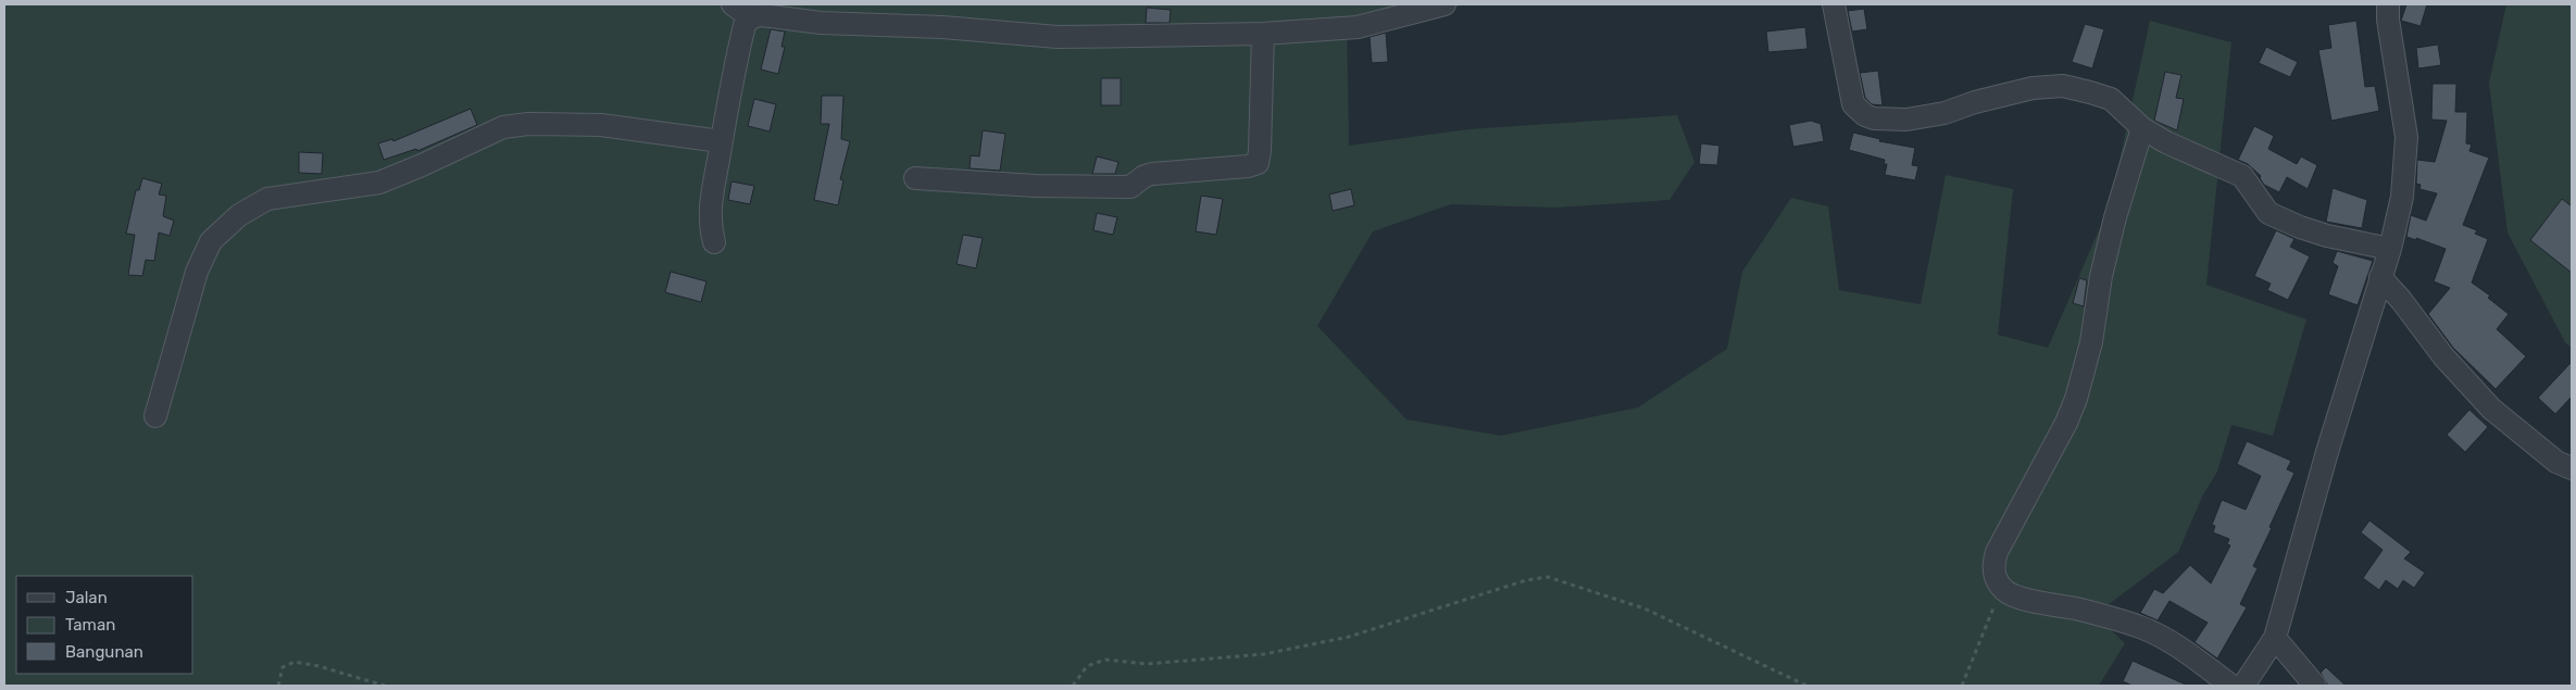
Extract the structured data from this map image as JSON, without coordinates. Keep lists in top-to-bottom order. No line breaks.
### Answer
{"legend":["Jalan","Taman","Bangunan"]}
